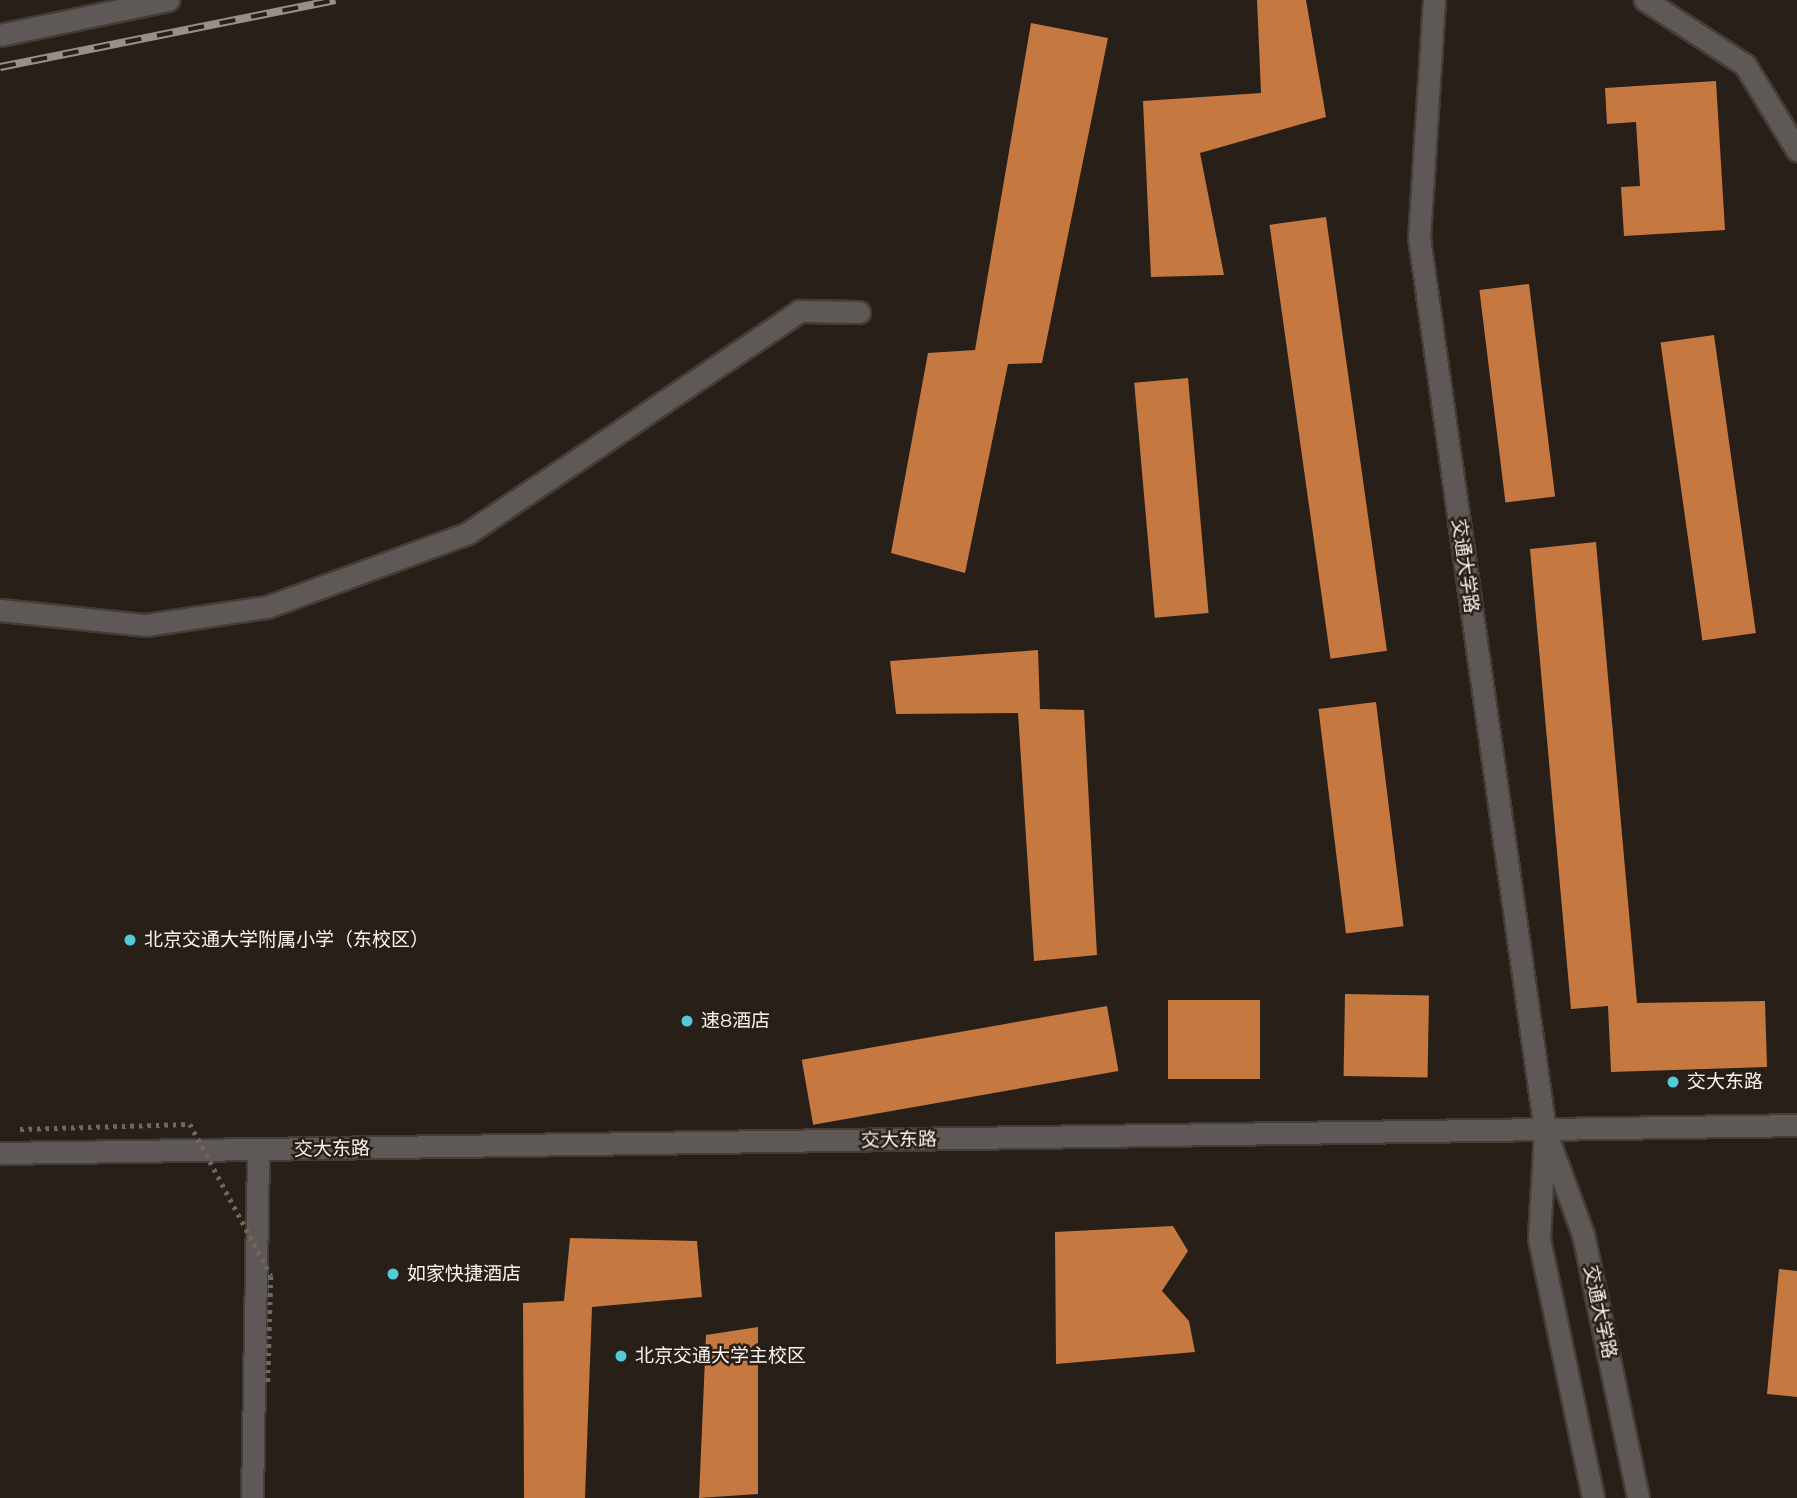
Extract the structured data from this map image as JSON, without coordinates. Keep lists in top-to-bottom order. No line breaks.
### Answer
{"streets":{"street":["交通大学路","交大东路"]},"crossings":[["交通大学路","交大东路"]],"places":["北京交通大学附属小学（东校区）","速8酒店","交大东路","如家快捷酒店","北京交通大学主校区"]}
